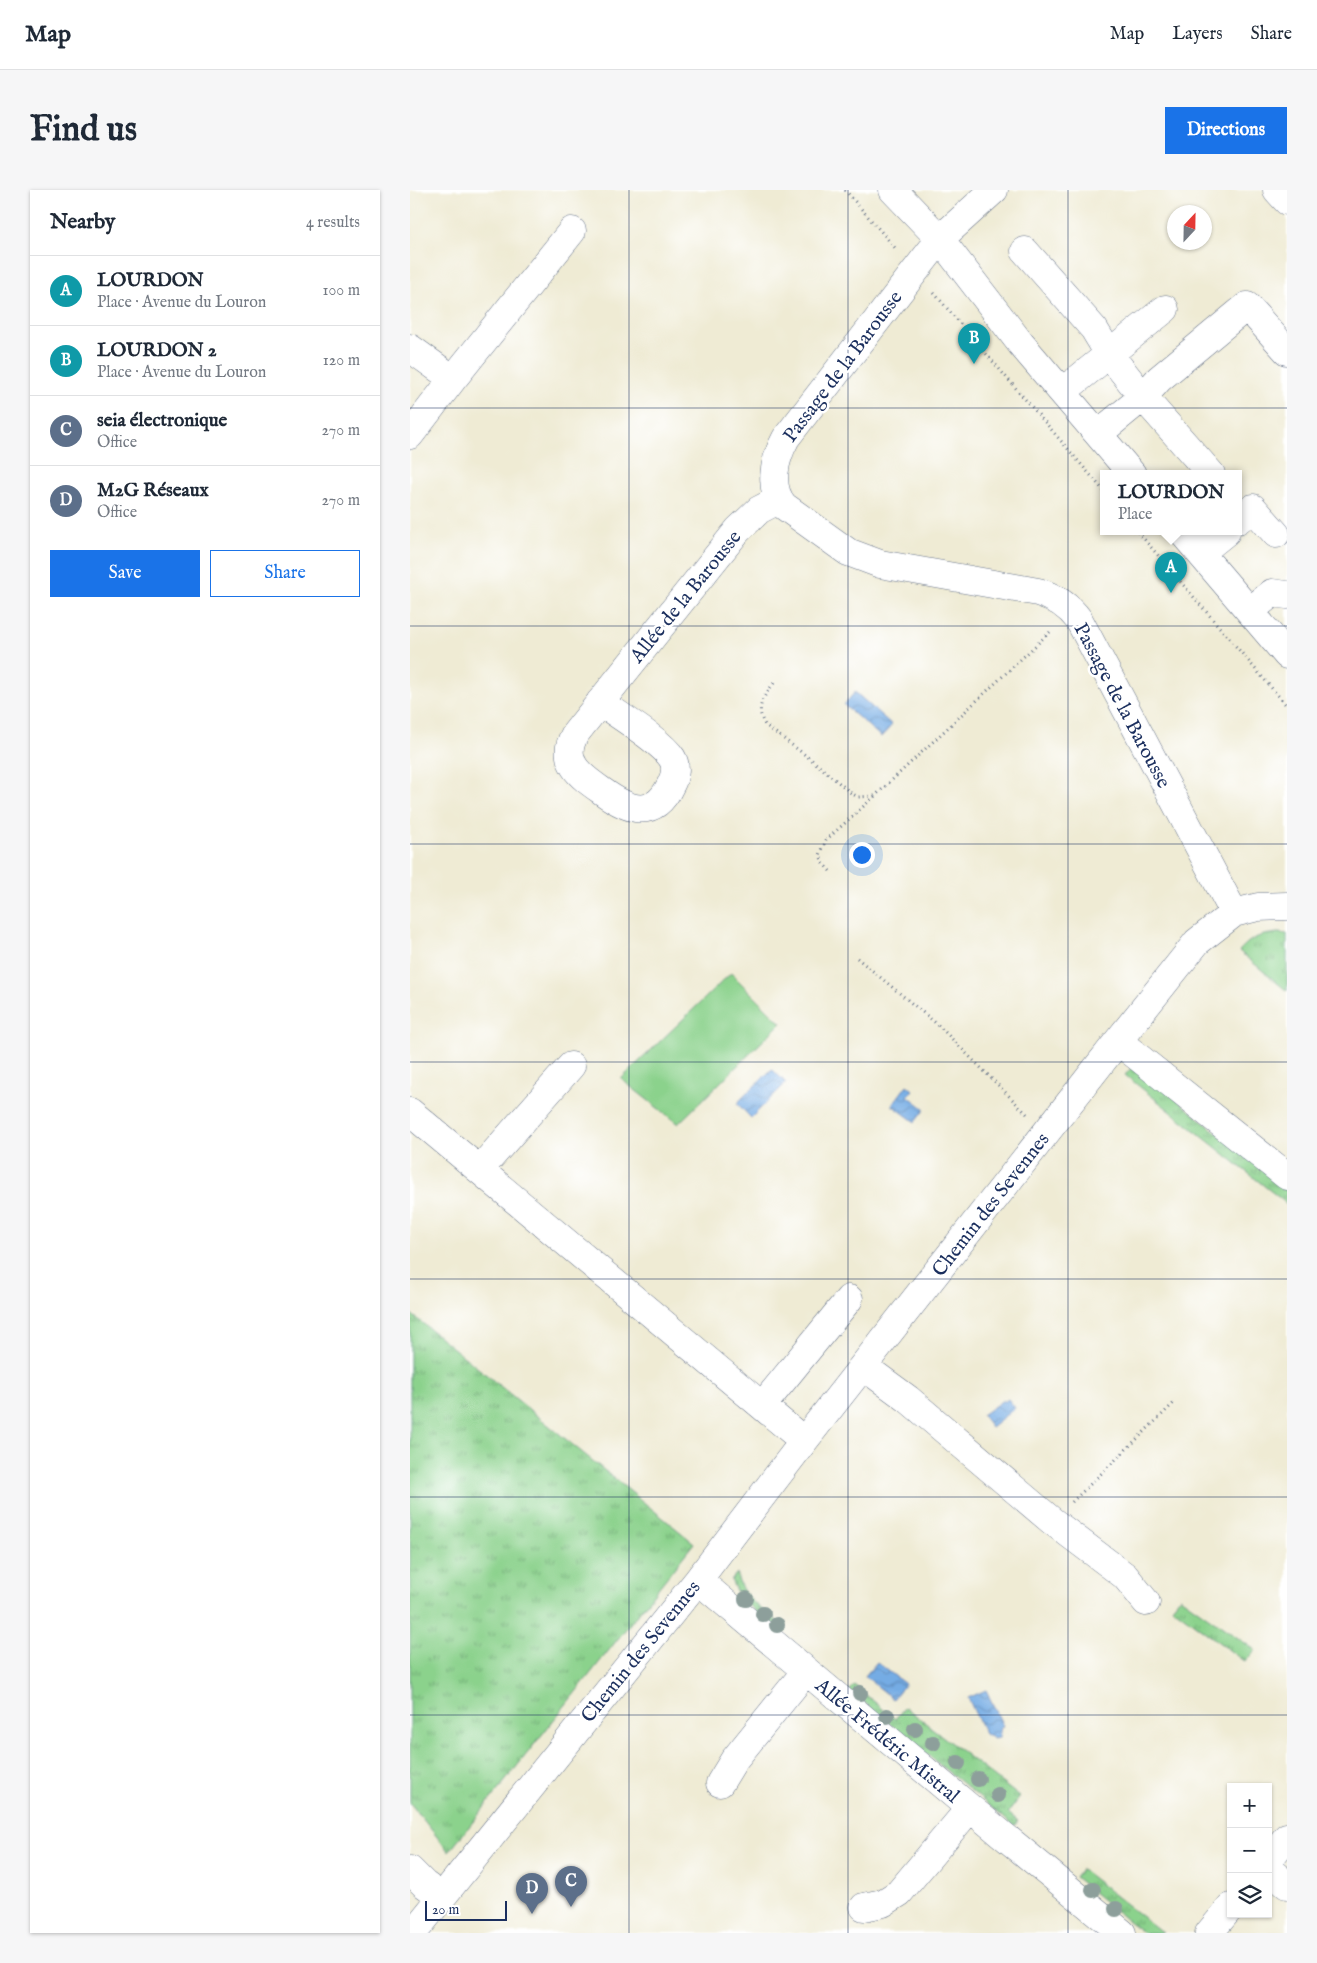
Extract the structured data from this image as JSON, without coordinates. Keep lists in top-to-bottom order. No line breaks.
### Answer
{"streets":{"street":["Passage de la Barousse","Allée de la Barousse","Chemin des Sevennes","Allée Frédéric Mistral"]},"crossings":[["Passage de la Barousse","Allée de la Barousse"],["Passage de la Barousse","Chemin des Sevennes"],["Chemin des Sevennes","Allée Frédéric Mistral"]],"scale_bar":"20 m","north":"top","page":{"header":"Map","nav":["Map","Layers","Share"],"buttons":["Directions",["Save","Share"]],"title":"Find us","heading":["Nearby","4 results"],"list":[{"mark":"A","name":"LOURDON","note":"Place · Avenue du Louron","value":"100 m"},{"mark":"B","name":"LOURDON 2","note":"Place · Avenue du Louron","value":"120 m"},{"mark":"C","name":"seia électronique","note":"Office","value":"270 m"},{"mark":"D","name":"M2G Réseaux","note":"Office","value":"270 m"}],"pins":["B","A","C","D"],"popup":["LOURDON","Place"],"map_buttons":["+","−"],"scale":"20 m"}}
